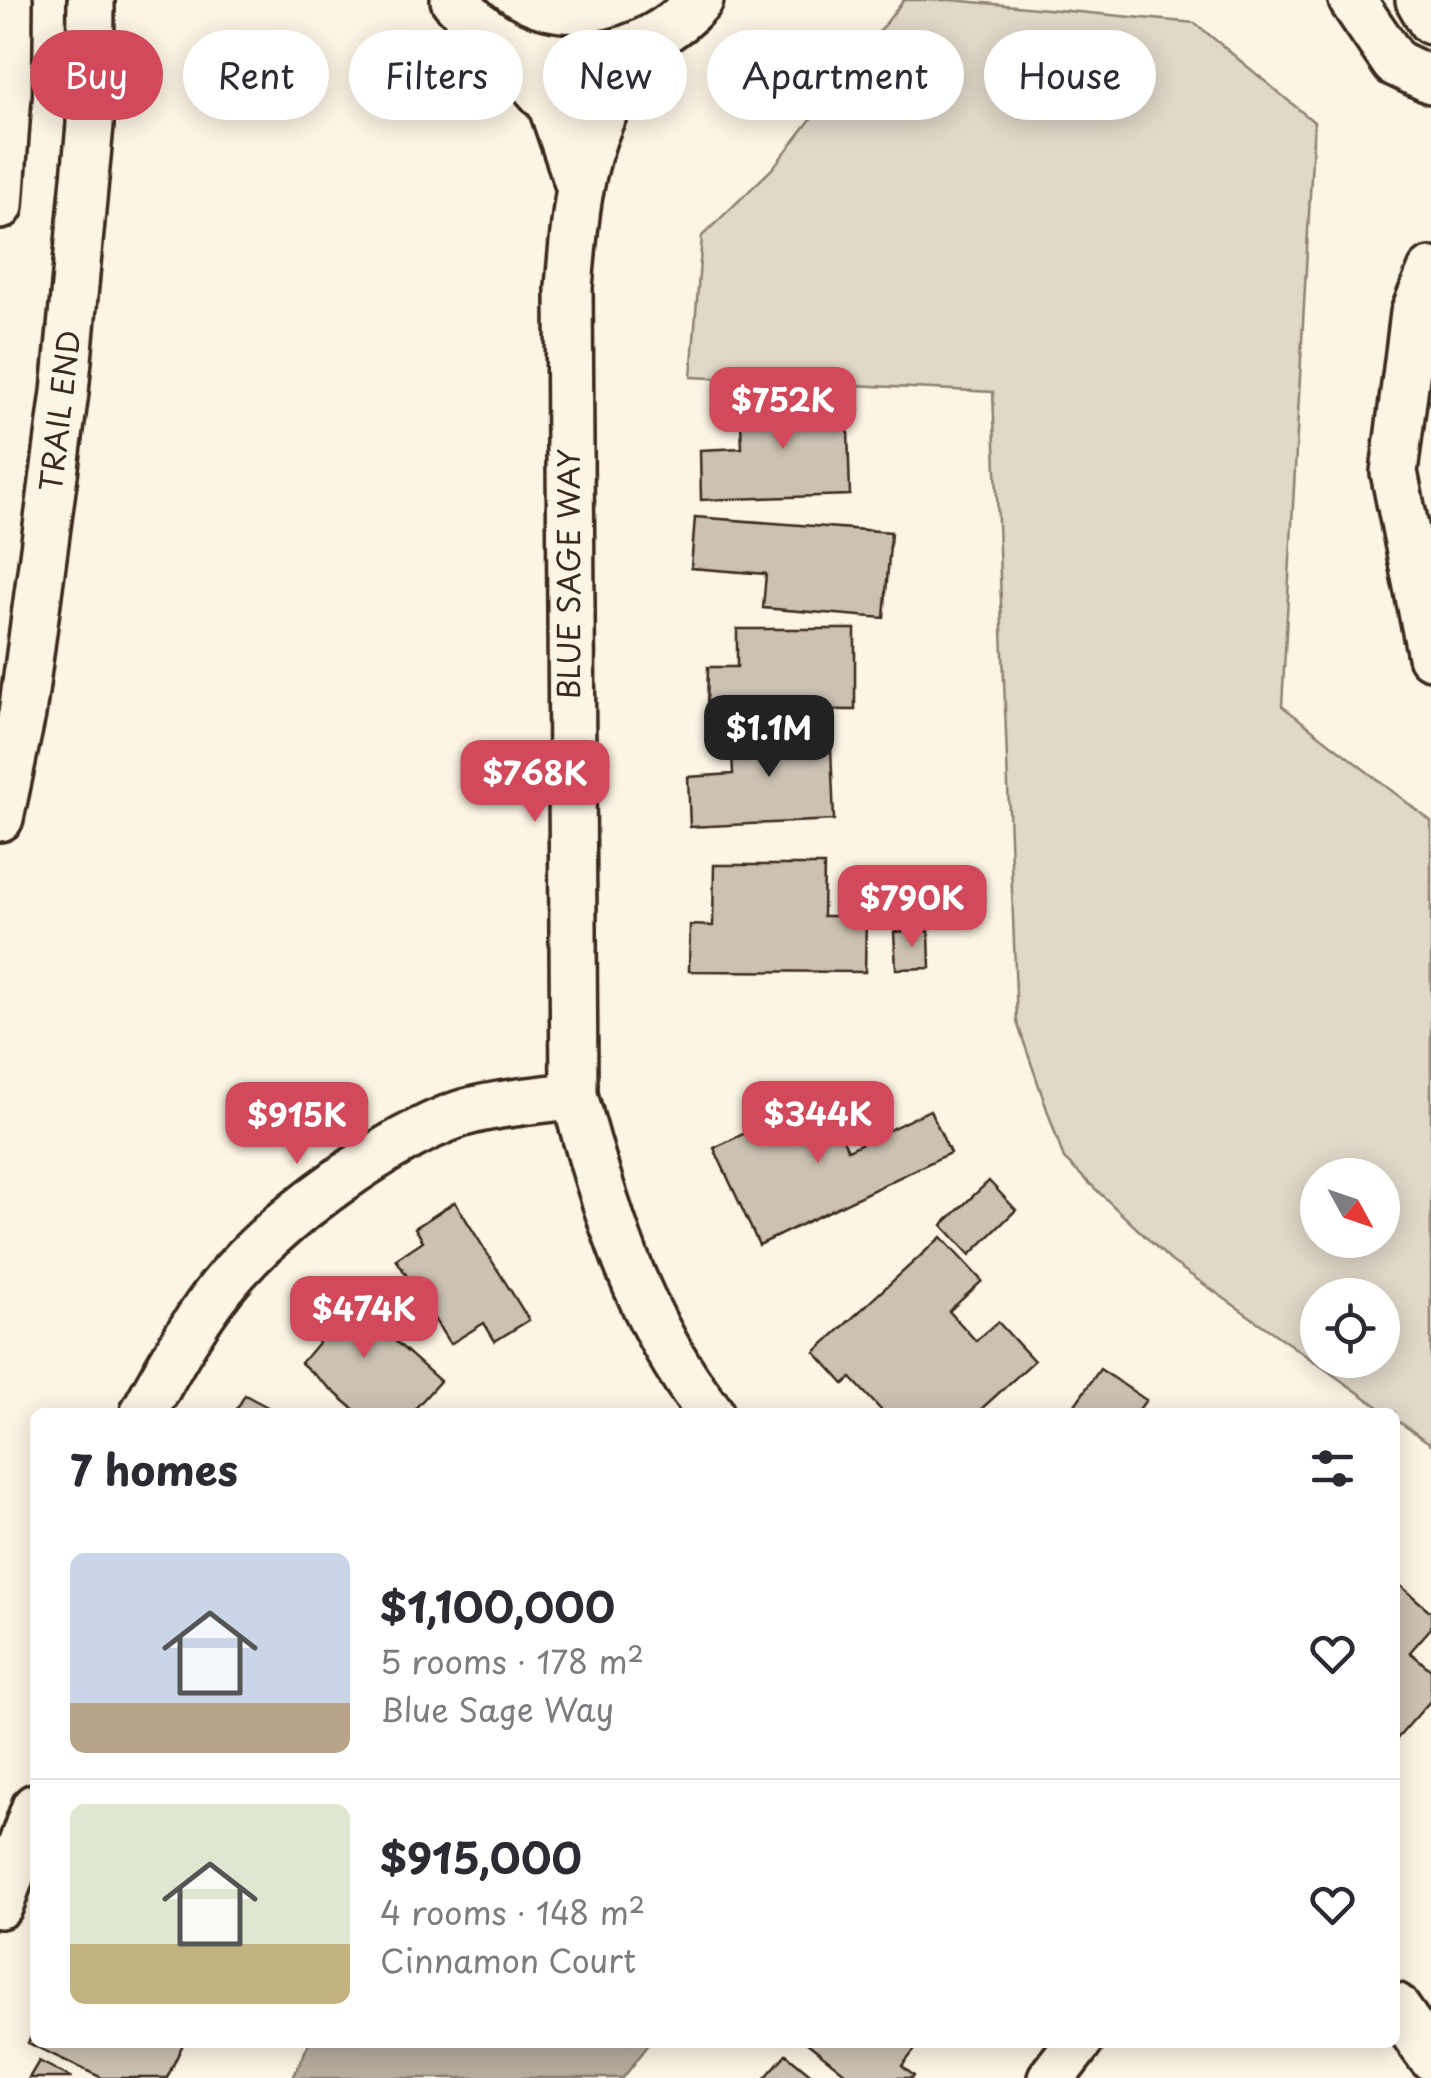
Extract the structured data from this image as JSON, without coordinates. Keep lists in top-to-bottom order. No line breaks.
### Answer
{"streets":{"street":["TRAIL END","BLUE SAGE WAY"]},"north":"bottom right","page":{"chip":["Buy","Rent","Filters","New","Apartment","House"],"price":["$752K","$1.1M","$768K","$790K","$344K","$915K","$474K"],"heading":"7 homes","list":[{"name":"$1,100,000","note":"5 rooms · 178 m² · Blue Sage Way"},{"name":"$915,000","note":"4 rooms · 148 m² · Cinnamon Court"}]}}
